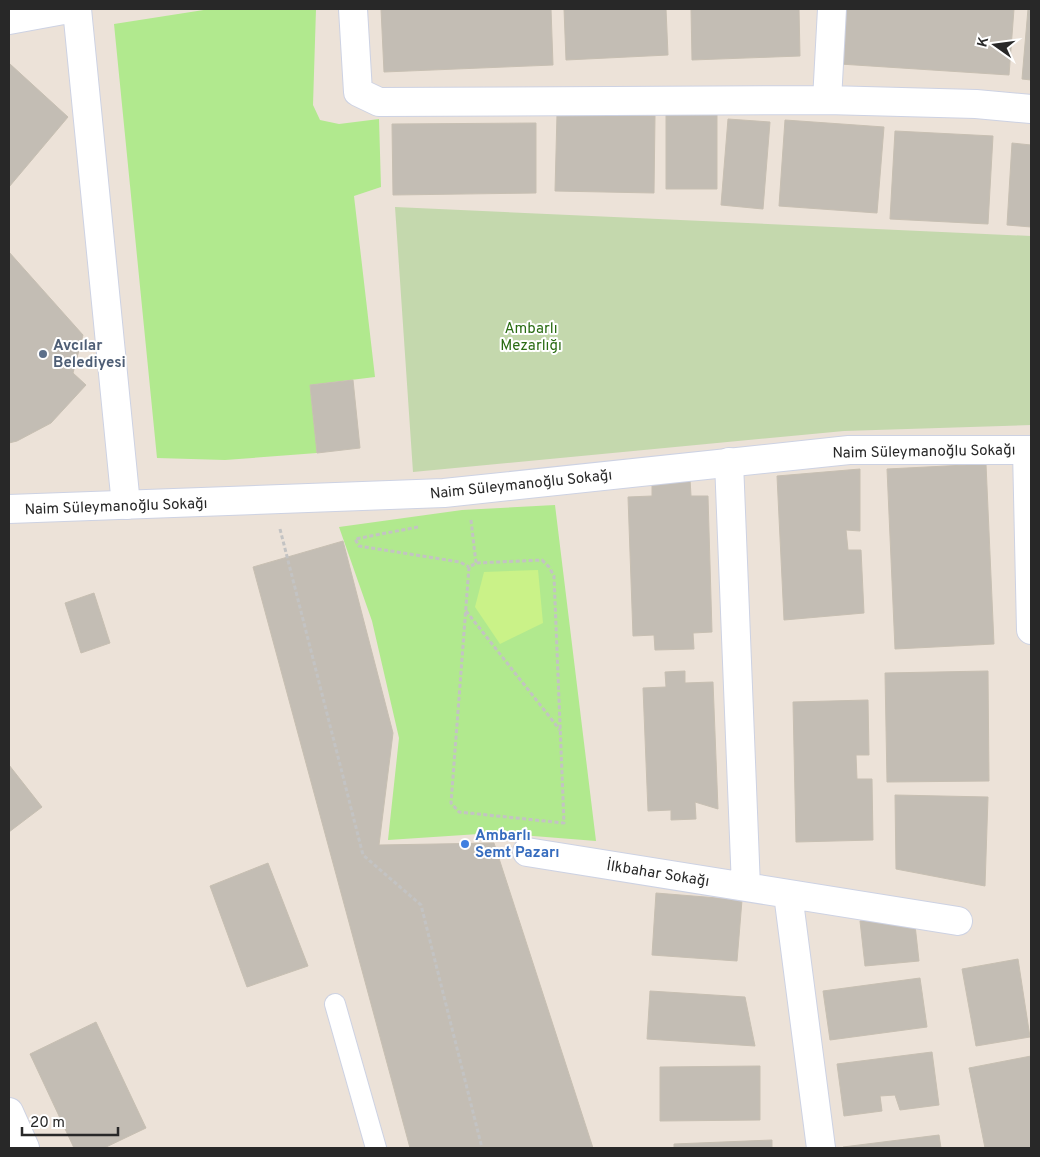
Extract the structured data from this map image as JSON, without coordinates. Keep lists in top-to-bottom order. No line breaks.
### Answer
{"streets":{"street":["Naim Süleymanoğlu Sokağı","İlkbahar Sokağı"]},"parks":["Ambarlı Mezarlığı"],"places":["Avcılar Belediyesi","Ambarlı Semt Pazarı"],"scale_bar":"20 m","north":"left"}
